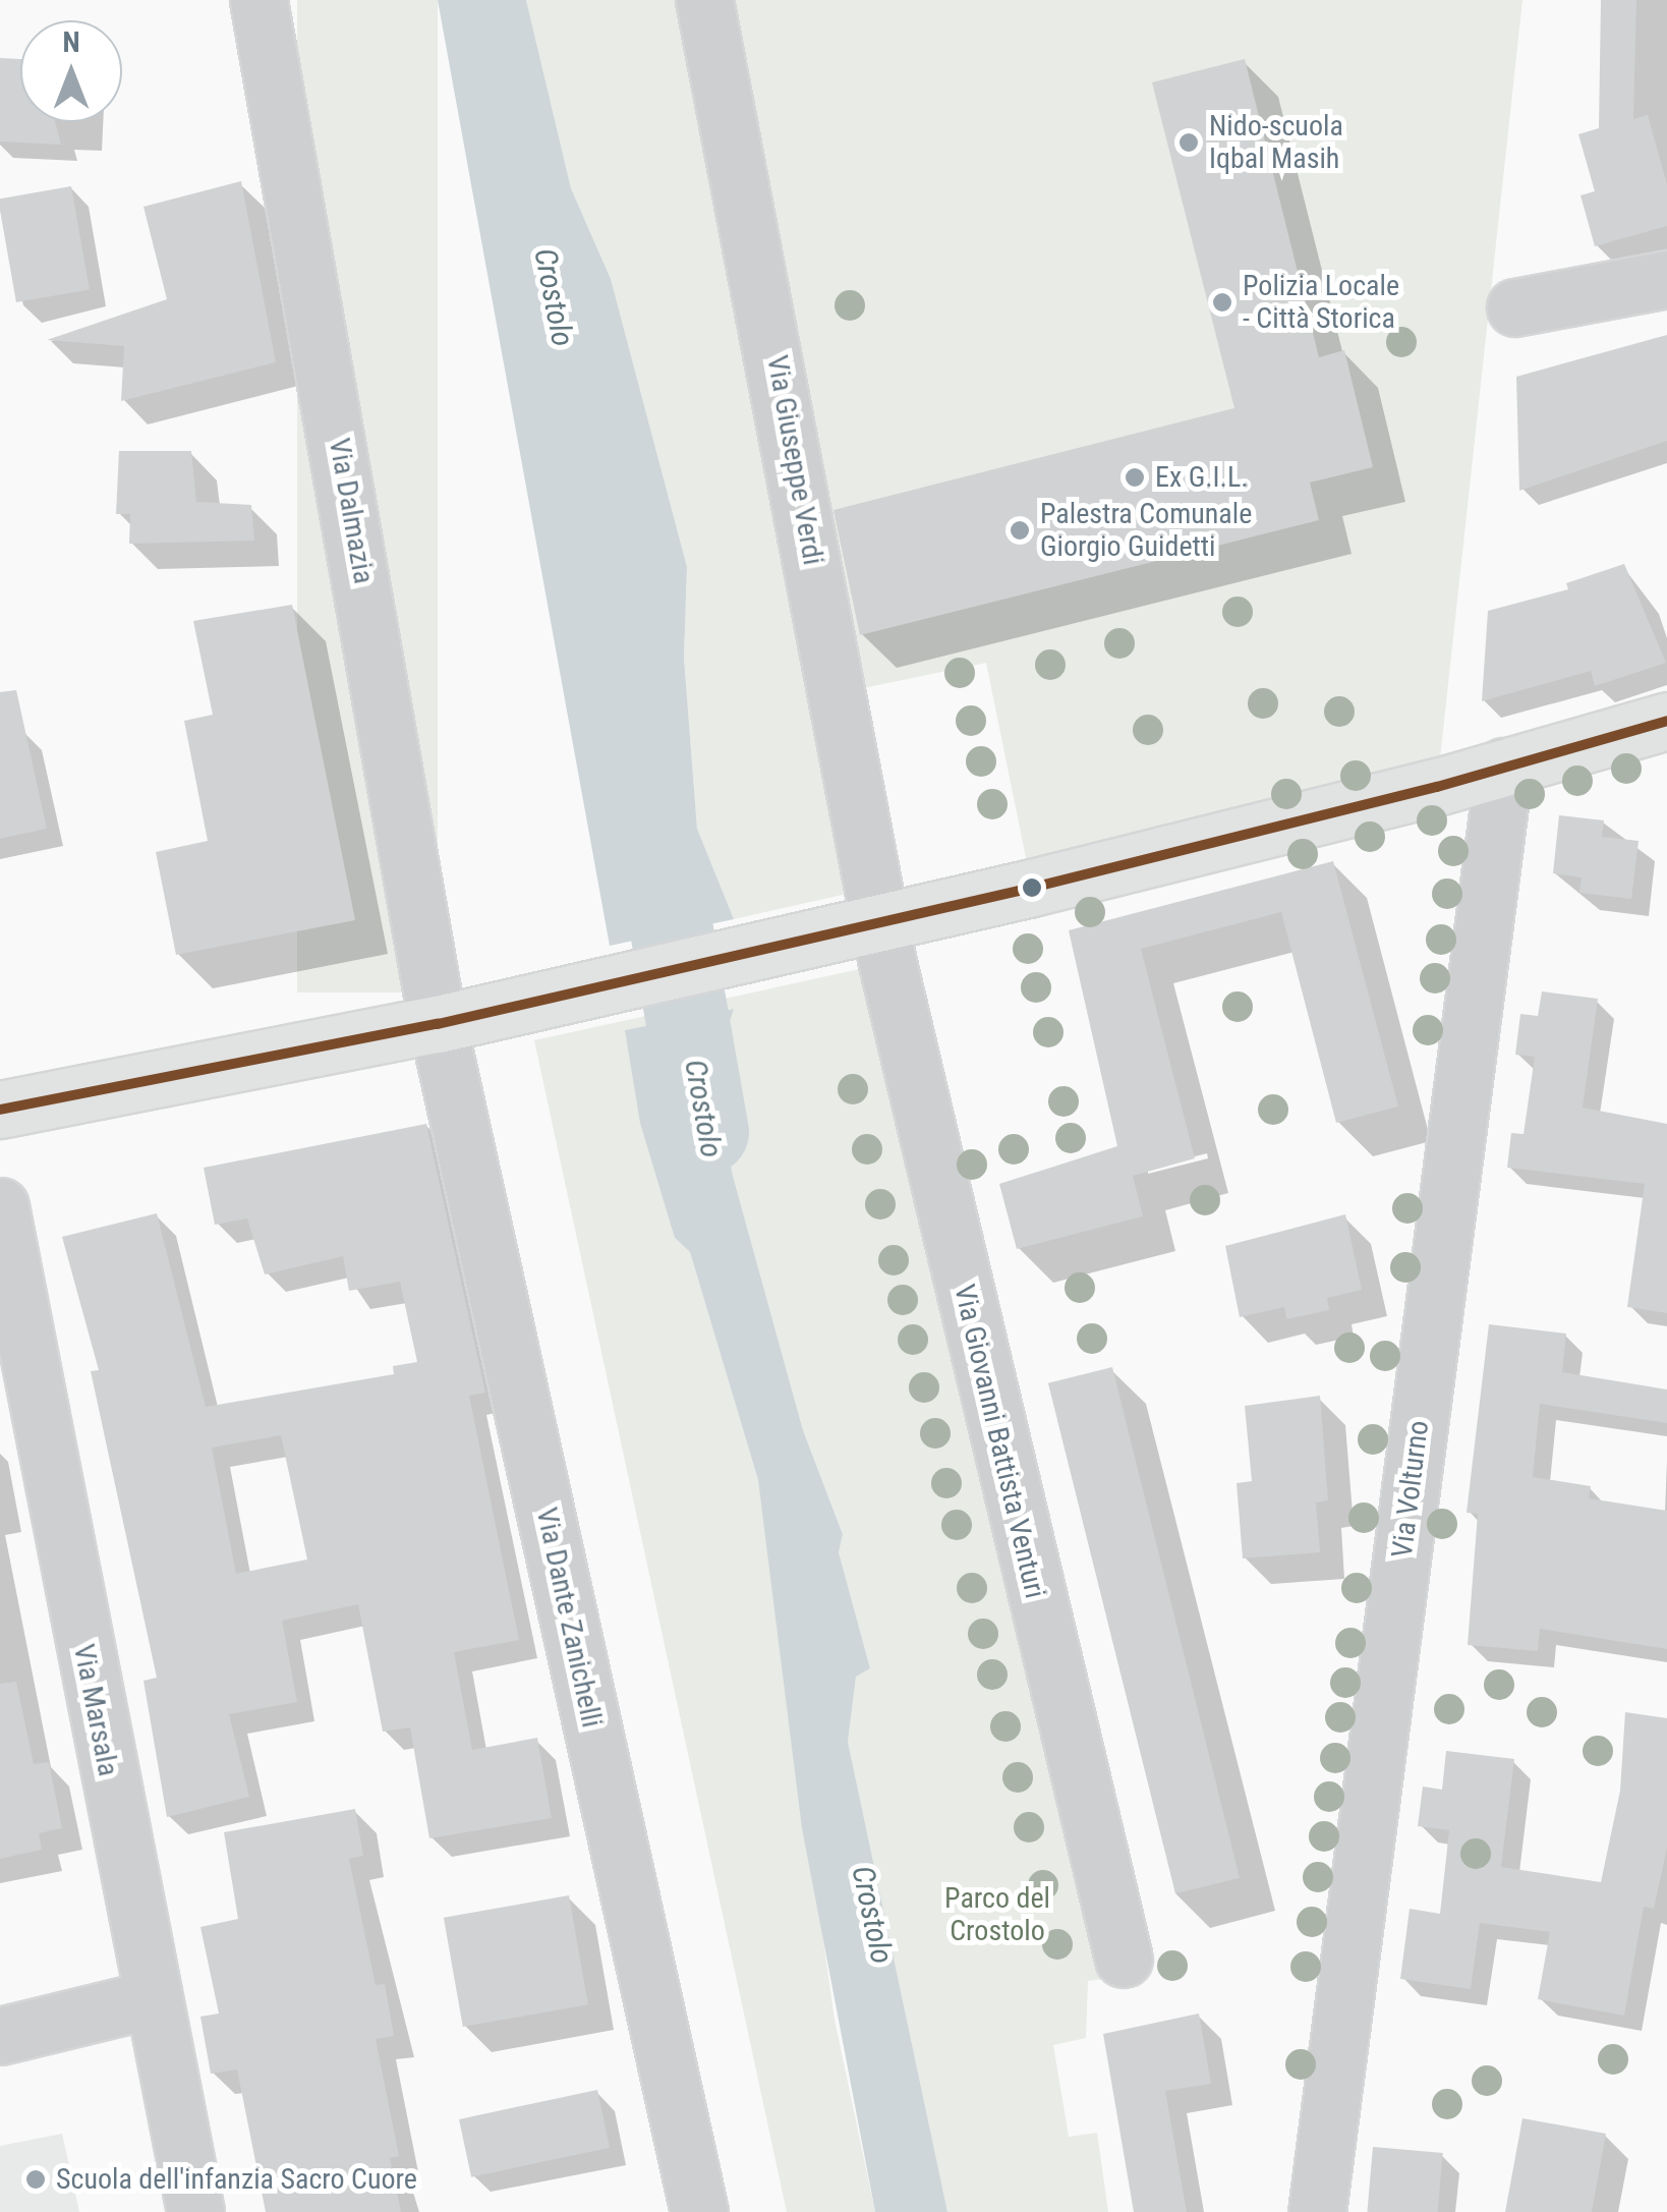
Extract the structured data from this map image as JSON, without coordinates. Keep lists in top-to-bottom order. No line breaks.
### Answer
{"streets":{"street":["Via Giuseppe Verdi","Via Dalmazia","Via Giovanni Battista Venturi","Via Volturno","Via Dante Zanichelli","Via Marsala"]},"crossings":[["Via Giuseppe Verdi","Via Giovanni Battista Venturi"],["Via Dalmazia","Via Dante Zanichelli"]],"water":["Crostolo"],"parks":["Parco del Crostolo"],"places":["Nido-scuola Iqbal Masih","Polizia Locale - Città Storica","Ex G.I.L.","Palestra Comunale Giorgio Guidetti","Scuola dell'infanzia Sacro Cuore"],"north":"top"}
